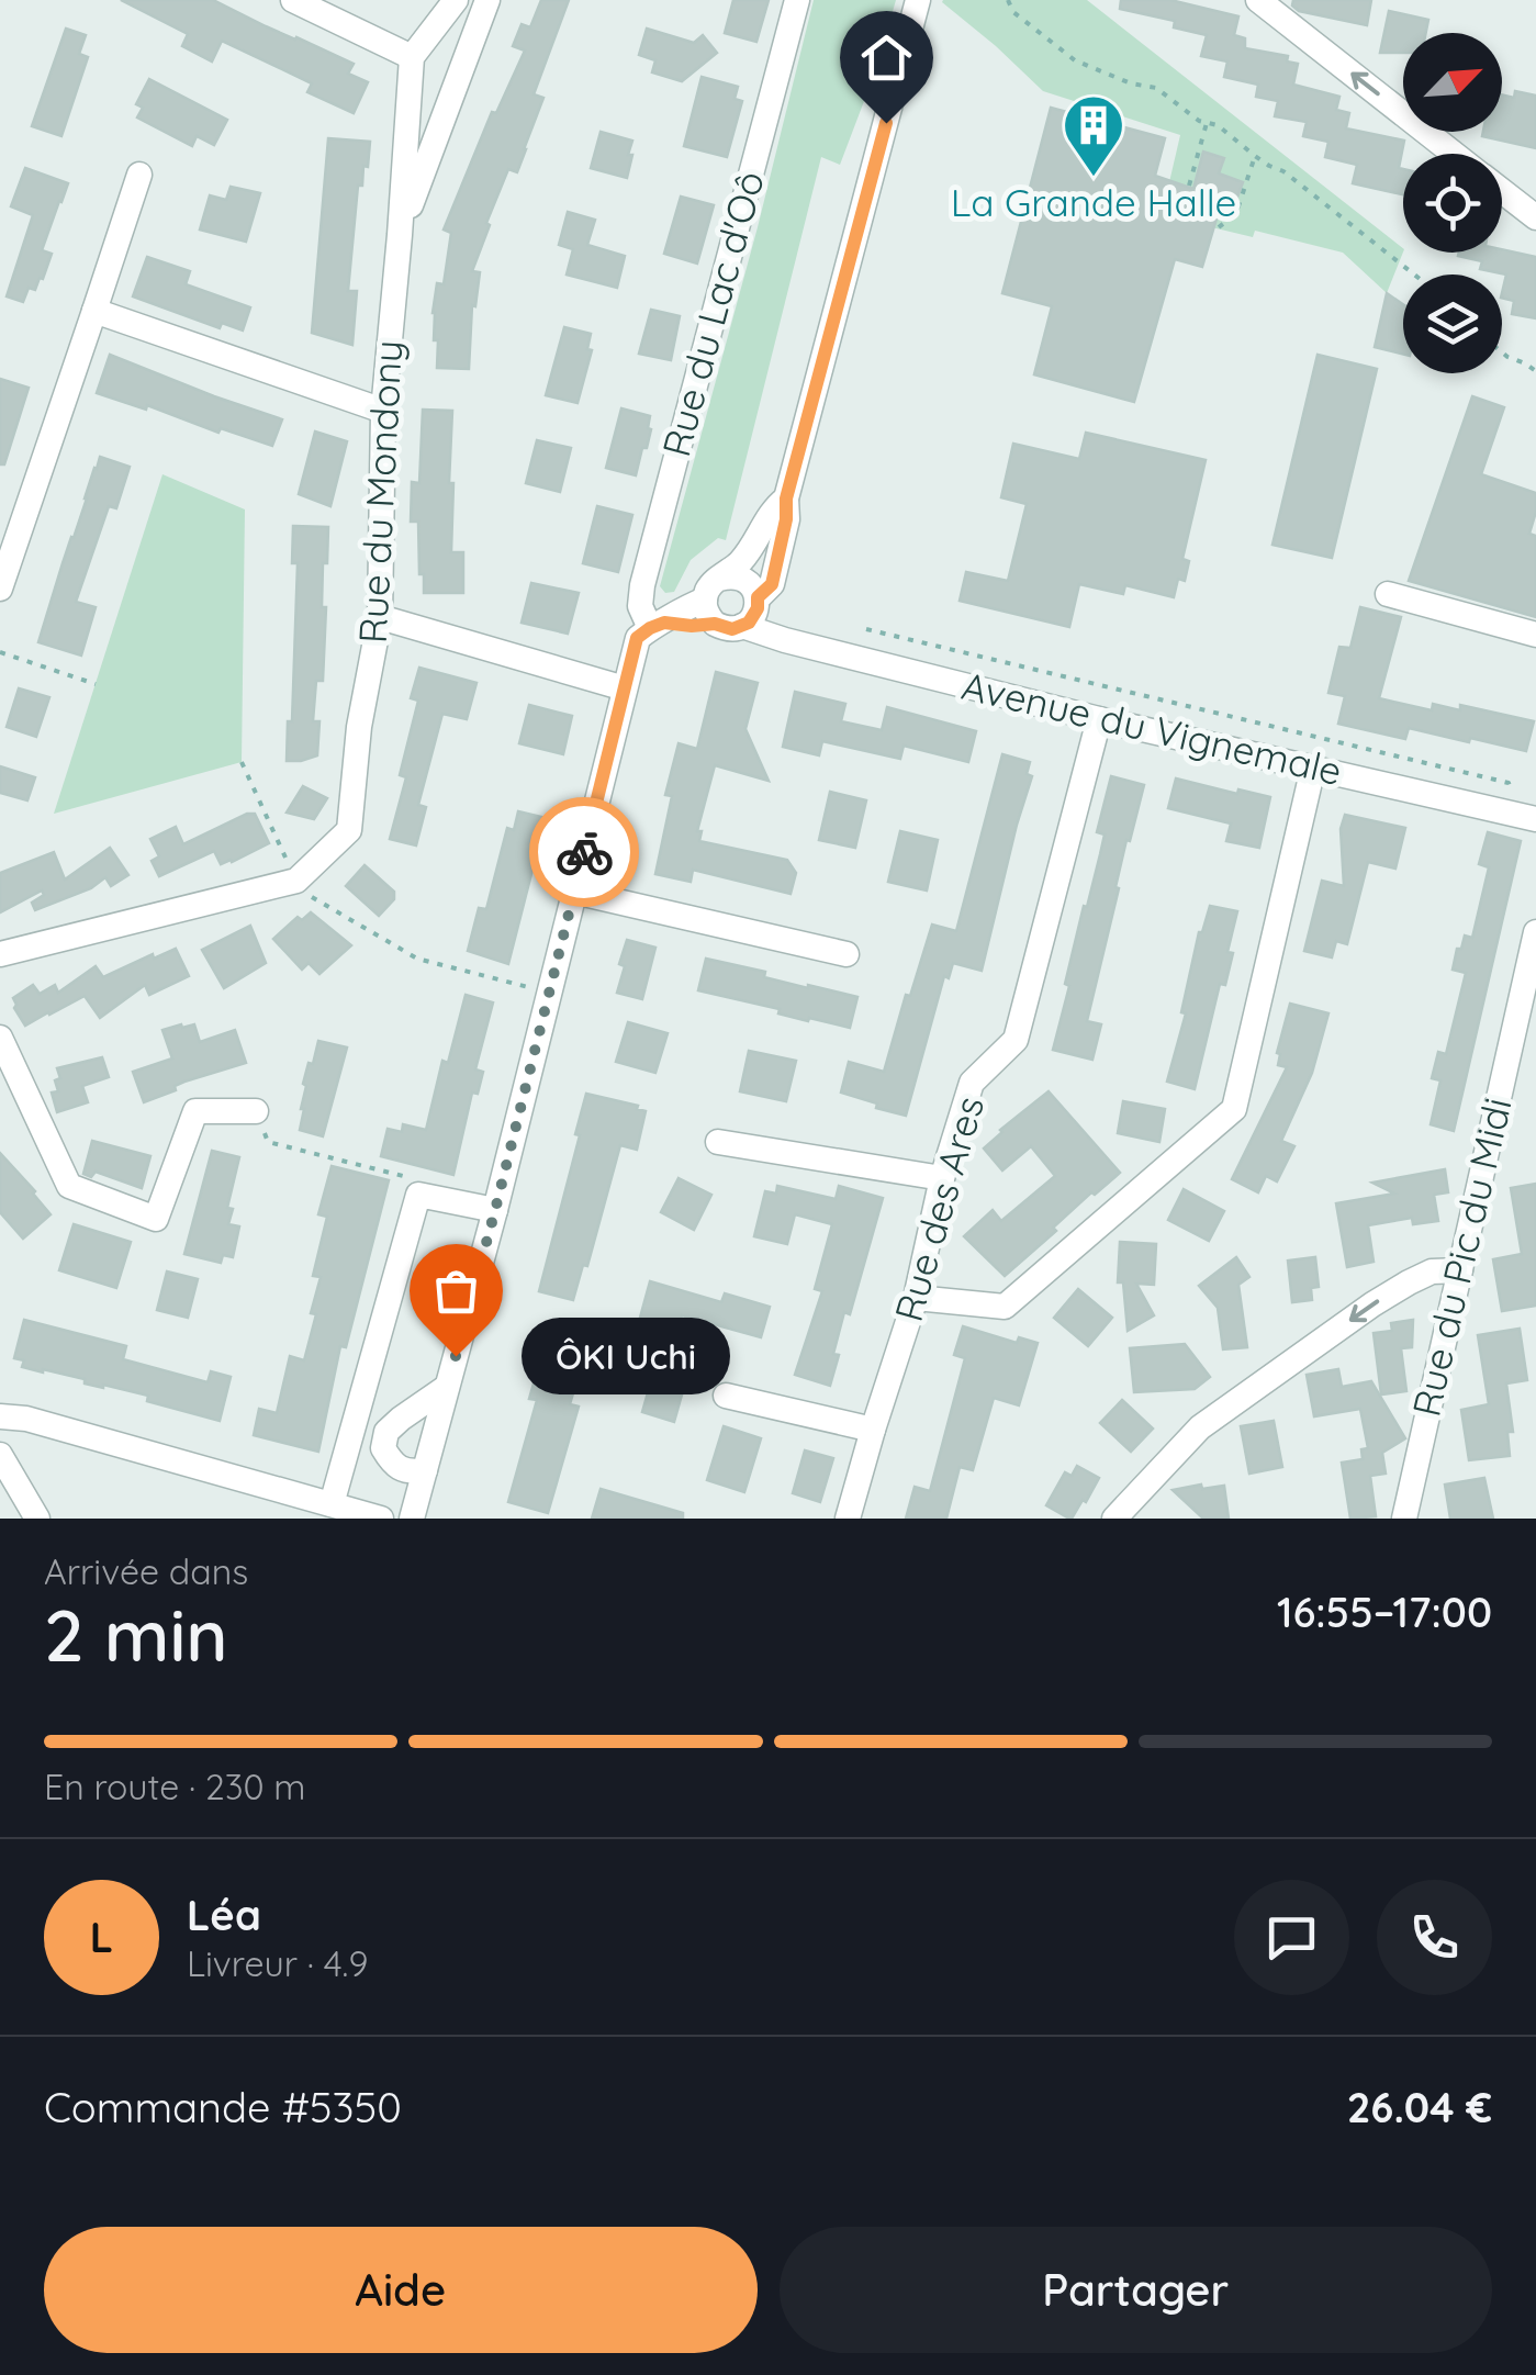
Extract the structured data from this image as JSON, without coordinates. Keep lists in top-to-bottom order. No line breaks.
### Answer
{"streets":{"street":["Rue du Lac d'Oô","Rue du Mondony","Avenue du Vignemale","Rue des Ares","Rue du Pic du Midi"]},"crossings":[["Avenue du Vignemale","Rue des Ares"]],"places":{"building":["La Grande Halle"],"other":["ÔKI Uchi"]},"north":"top right","page":{"bubble":"ÔKI Uchi","heading":["2 min","Arrivée dans","16:55–17:00"],"panel":["Léa","Livreur · 4.9","Commande #5350","26.04 €"],"bar":"En route · 230 m","round":"L","buttons":["Aide","Partager"]}}
